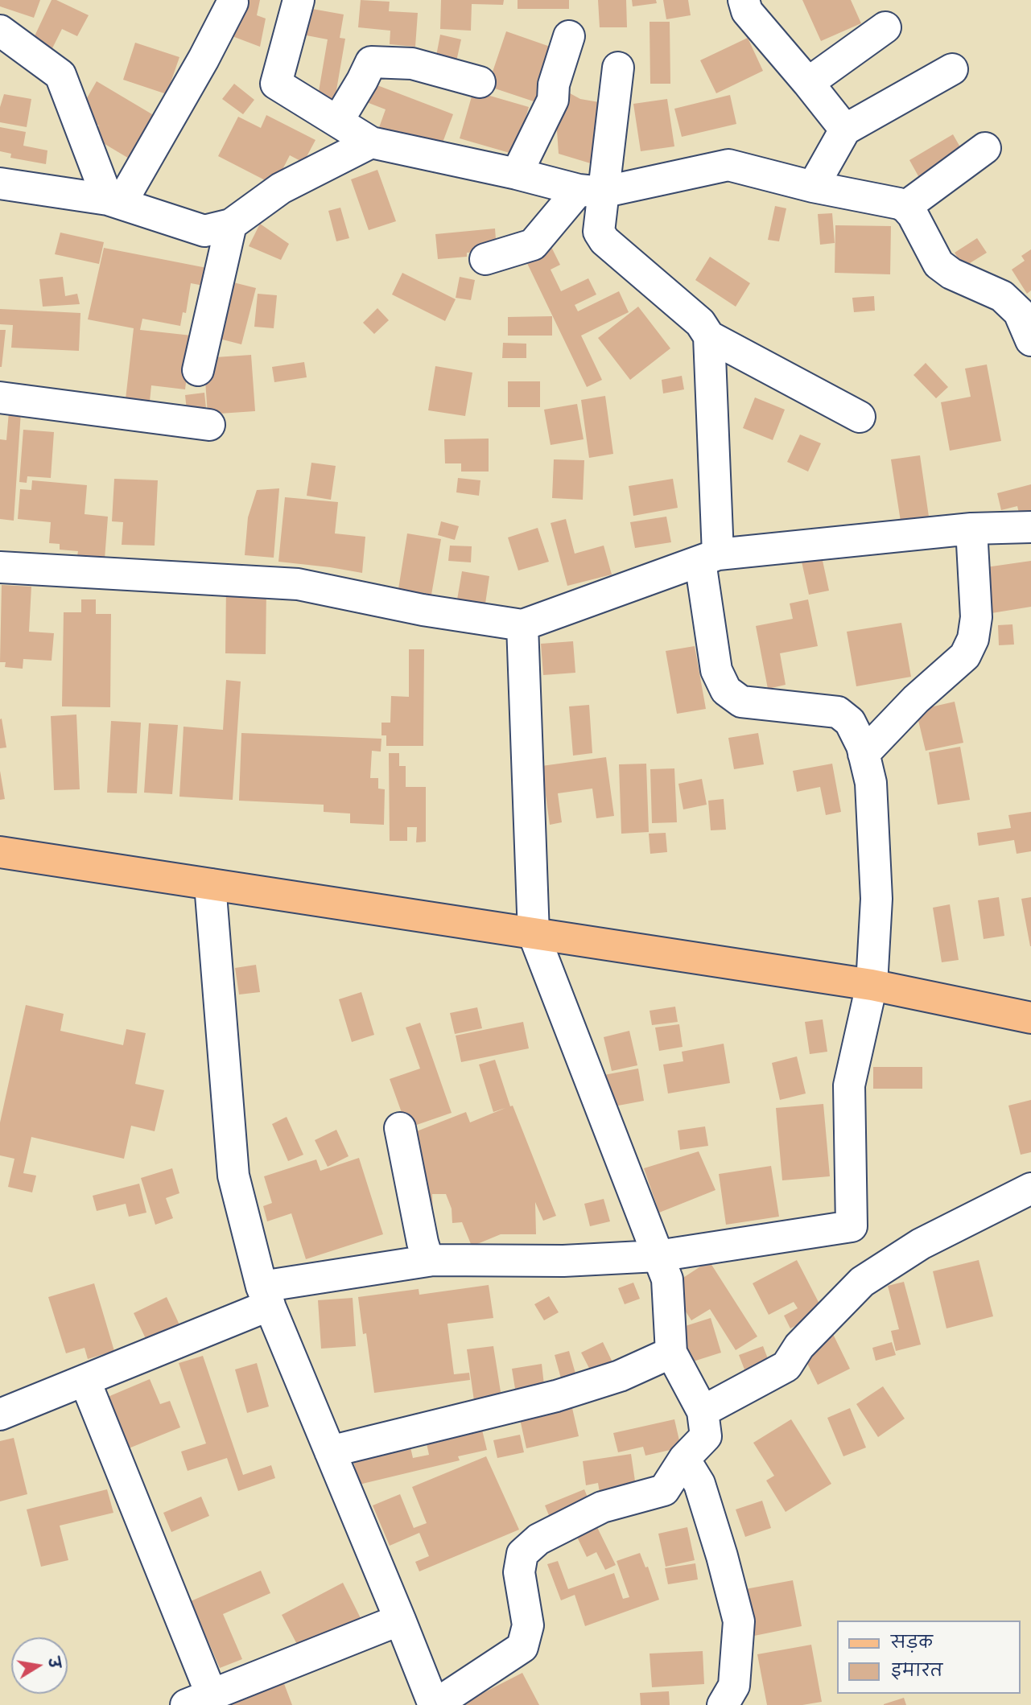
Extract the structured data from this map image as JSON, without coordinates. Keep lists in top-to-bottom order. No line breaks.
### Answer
{"legend":["सड़क","इमारत"],"north":"right"}
